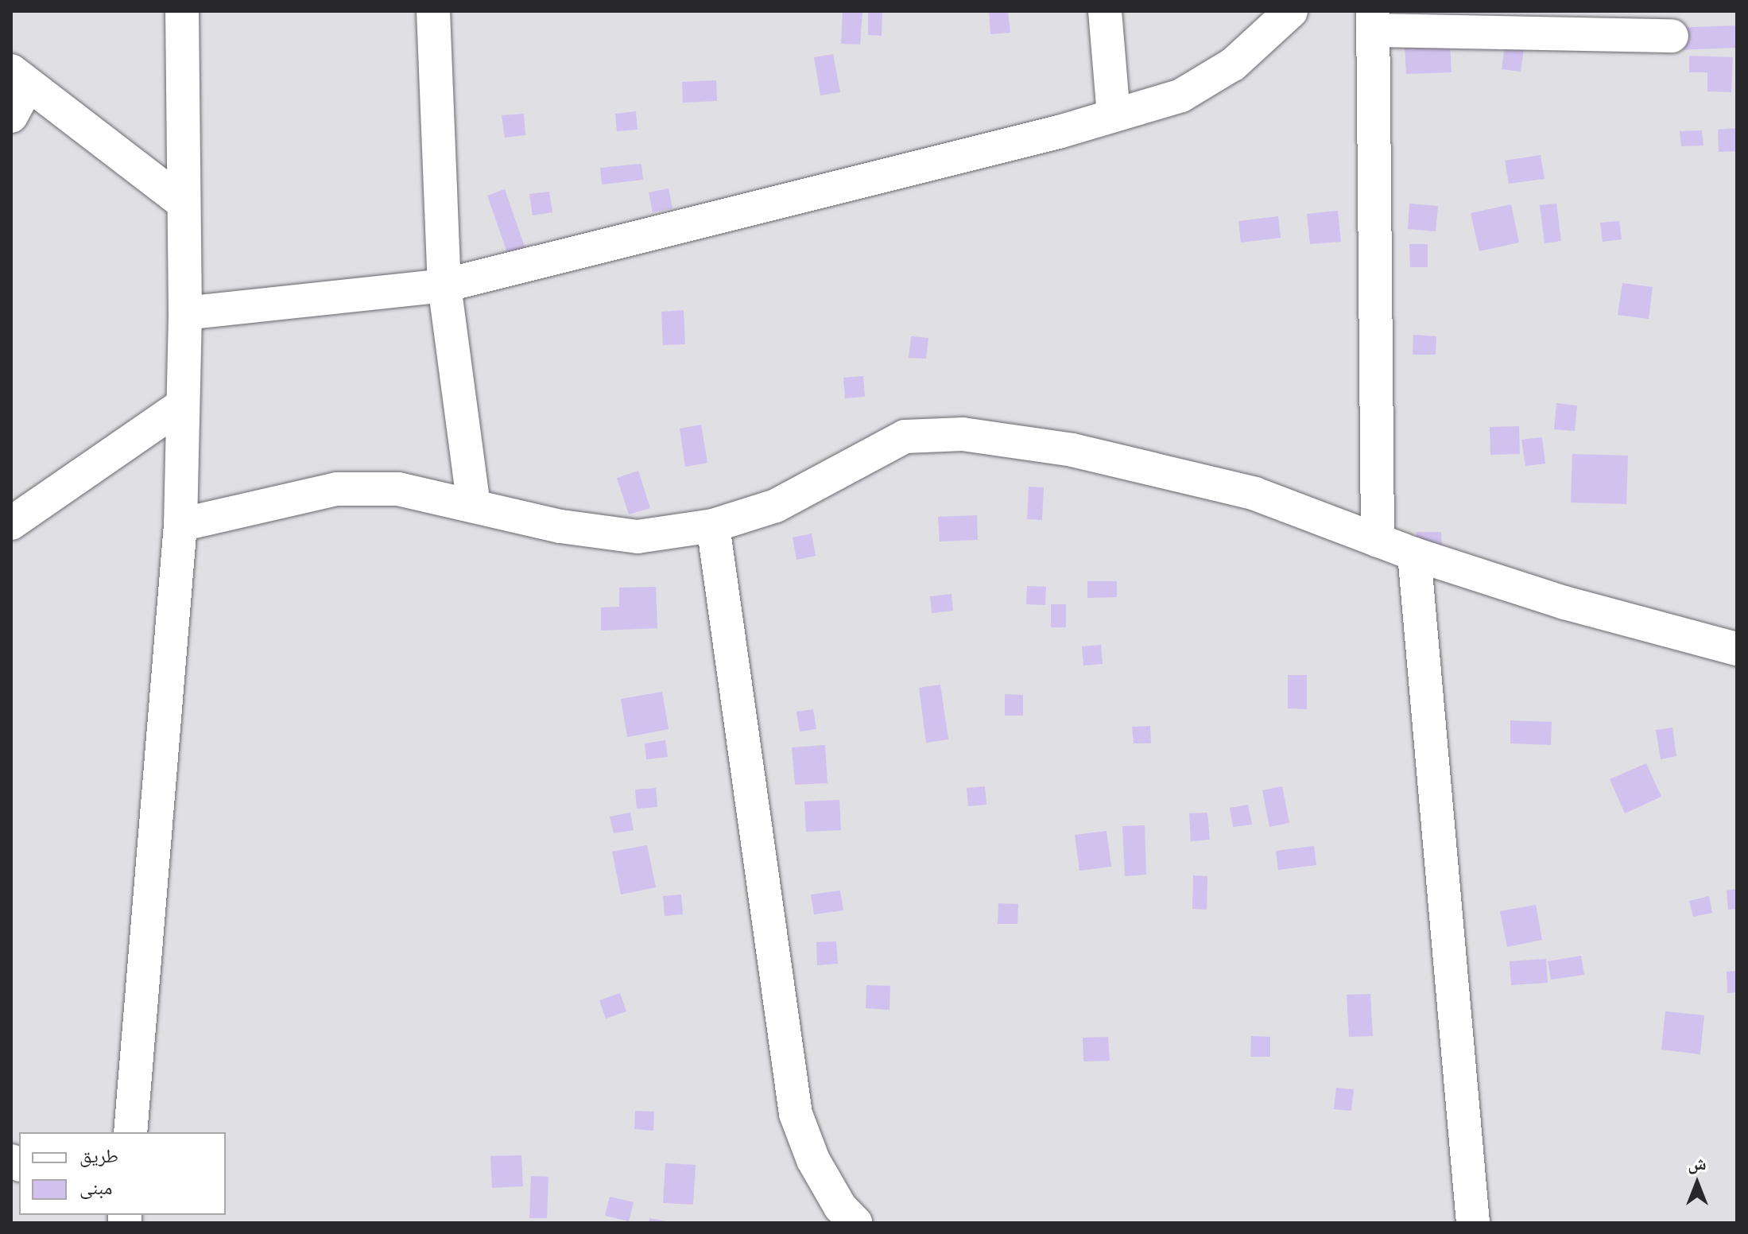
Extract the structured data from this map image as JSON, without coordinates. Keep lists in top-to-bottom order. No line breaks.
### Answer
{"legend":["طريق","مبنى"],"north":"top"}
